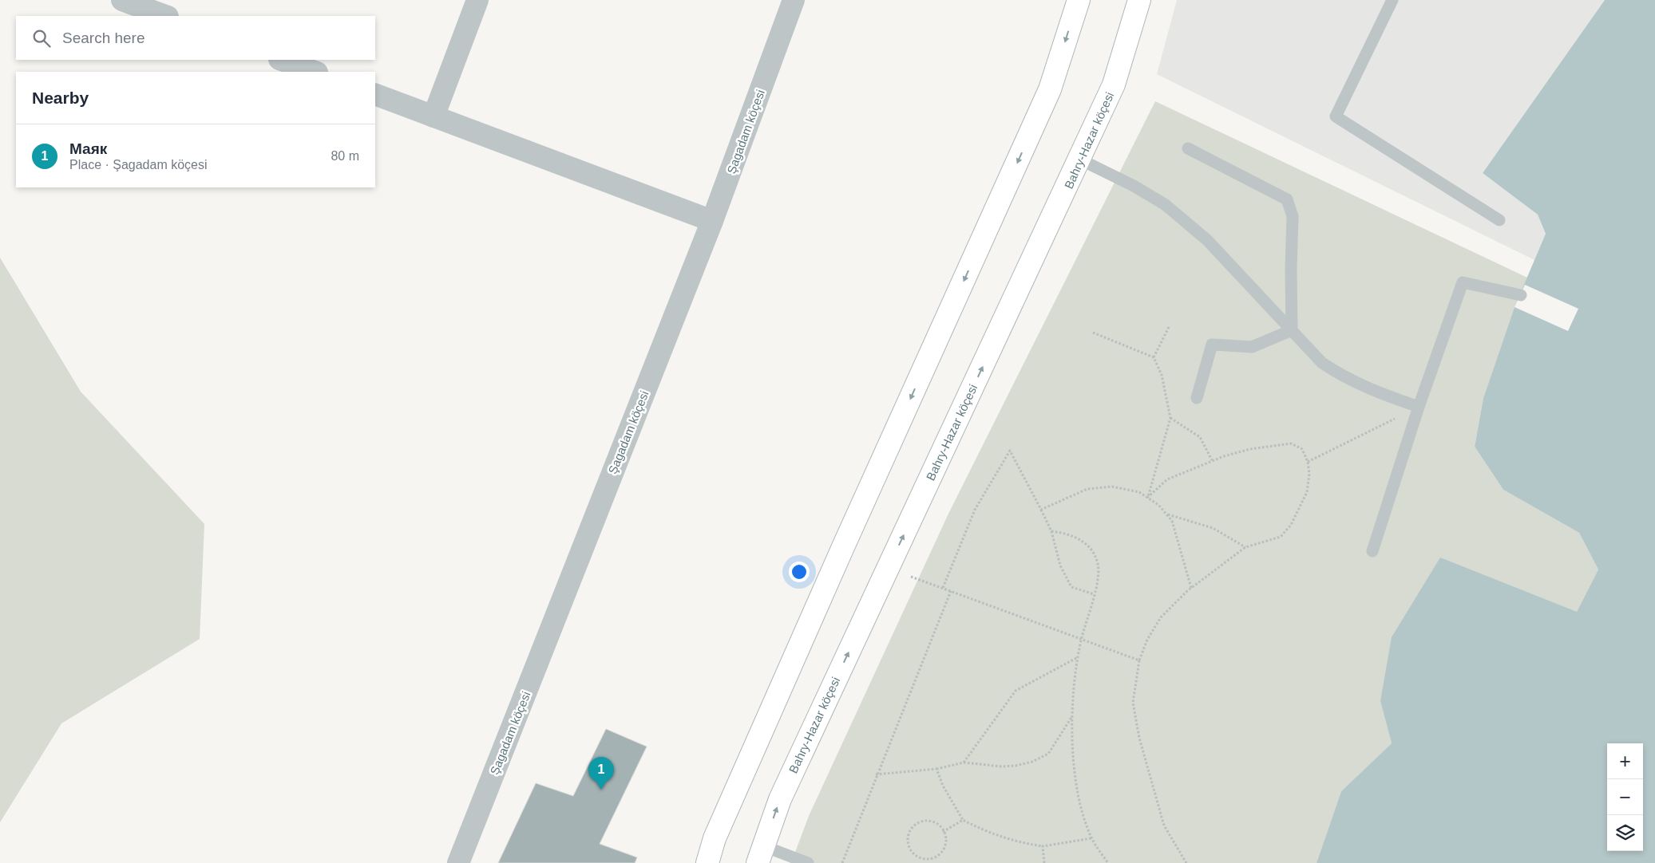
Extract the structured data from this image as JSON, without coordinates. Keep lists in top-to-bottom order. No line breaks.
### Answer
{"streets":{"highway":["Bahry-Hazar köçesi"],"street":["Şagadam köçesi"]},"page":{"search":"Search here","heading":"Nearby","list":[{"mark":"1","name":"Маяк","note":"Place · Şagadam köçesi","value":"80 m"}],"map_buttons":["+","−"],"pins":"1"}}
